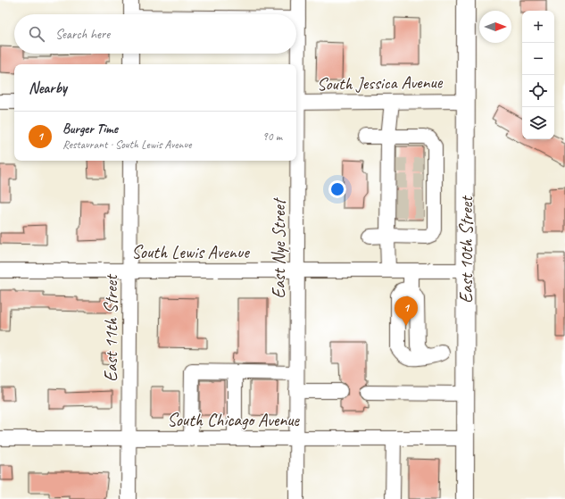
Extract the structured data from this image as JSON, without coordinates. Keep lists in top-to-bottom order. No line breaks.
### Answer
{"streets":{"main road":["East 10th Street"],"street":["South Jessica Avenue","East Nye Street","South Lewis Avenue","East 11th Street","South Chicago Avenue"]},"crossings":[["South Jessica Avenue","East 10th Street"],["East Nye Street","South Lewis Avenue"],["East Nye Street","South Chicago Avenue"],["East 10th Street","South Lewis Avenue"],["East 10th Street","South Chicago Avenue"],["South Lewis Avenue","East 11th Street"],["East 11th Street","South Chicago Avenue"]],"north":"right","page":{"map_buttons":["+","−"],"search":"Search here","heading":"Nearby","list":[{"mark":"1","name":"Burger Time","note":"Restaurant · South Lewis Avenue","value":"90 m"}],"pins":"1"}}
